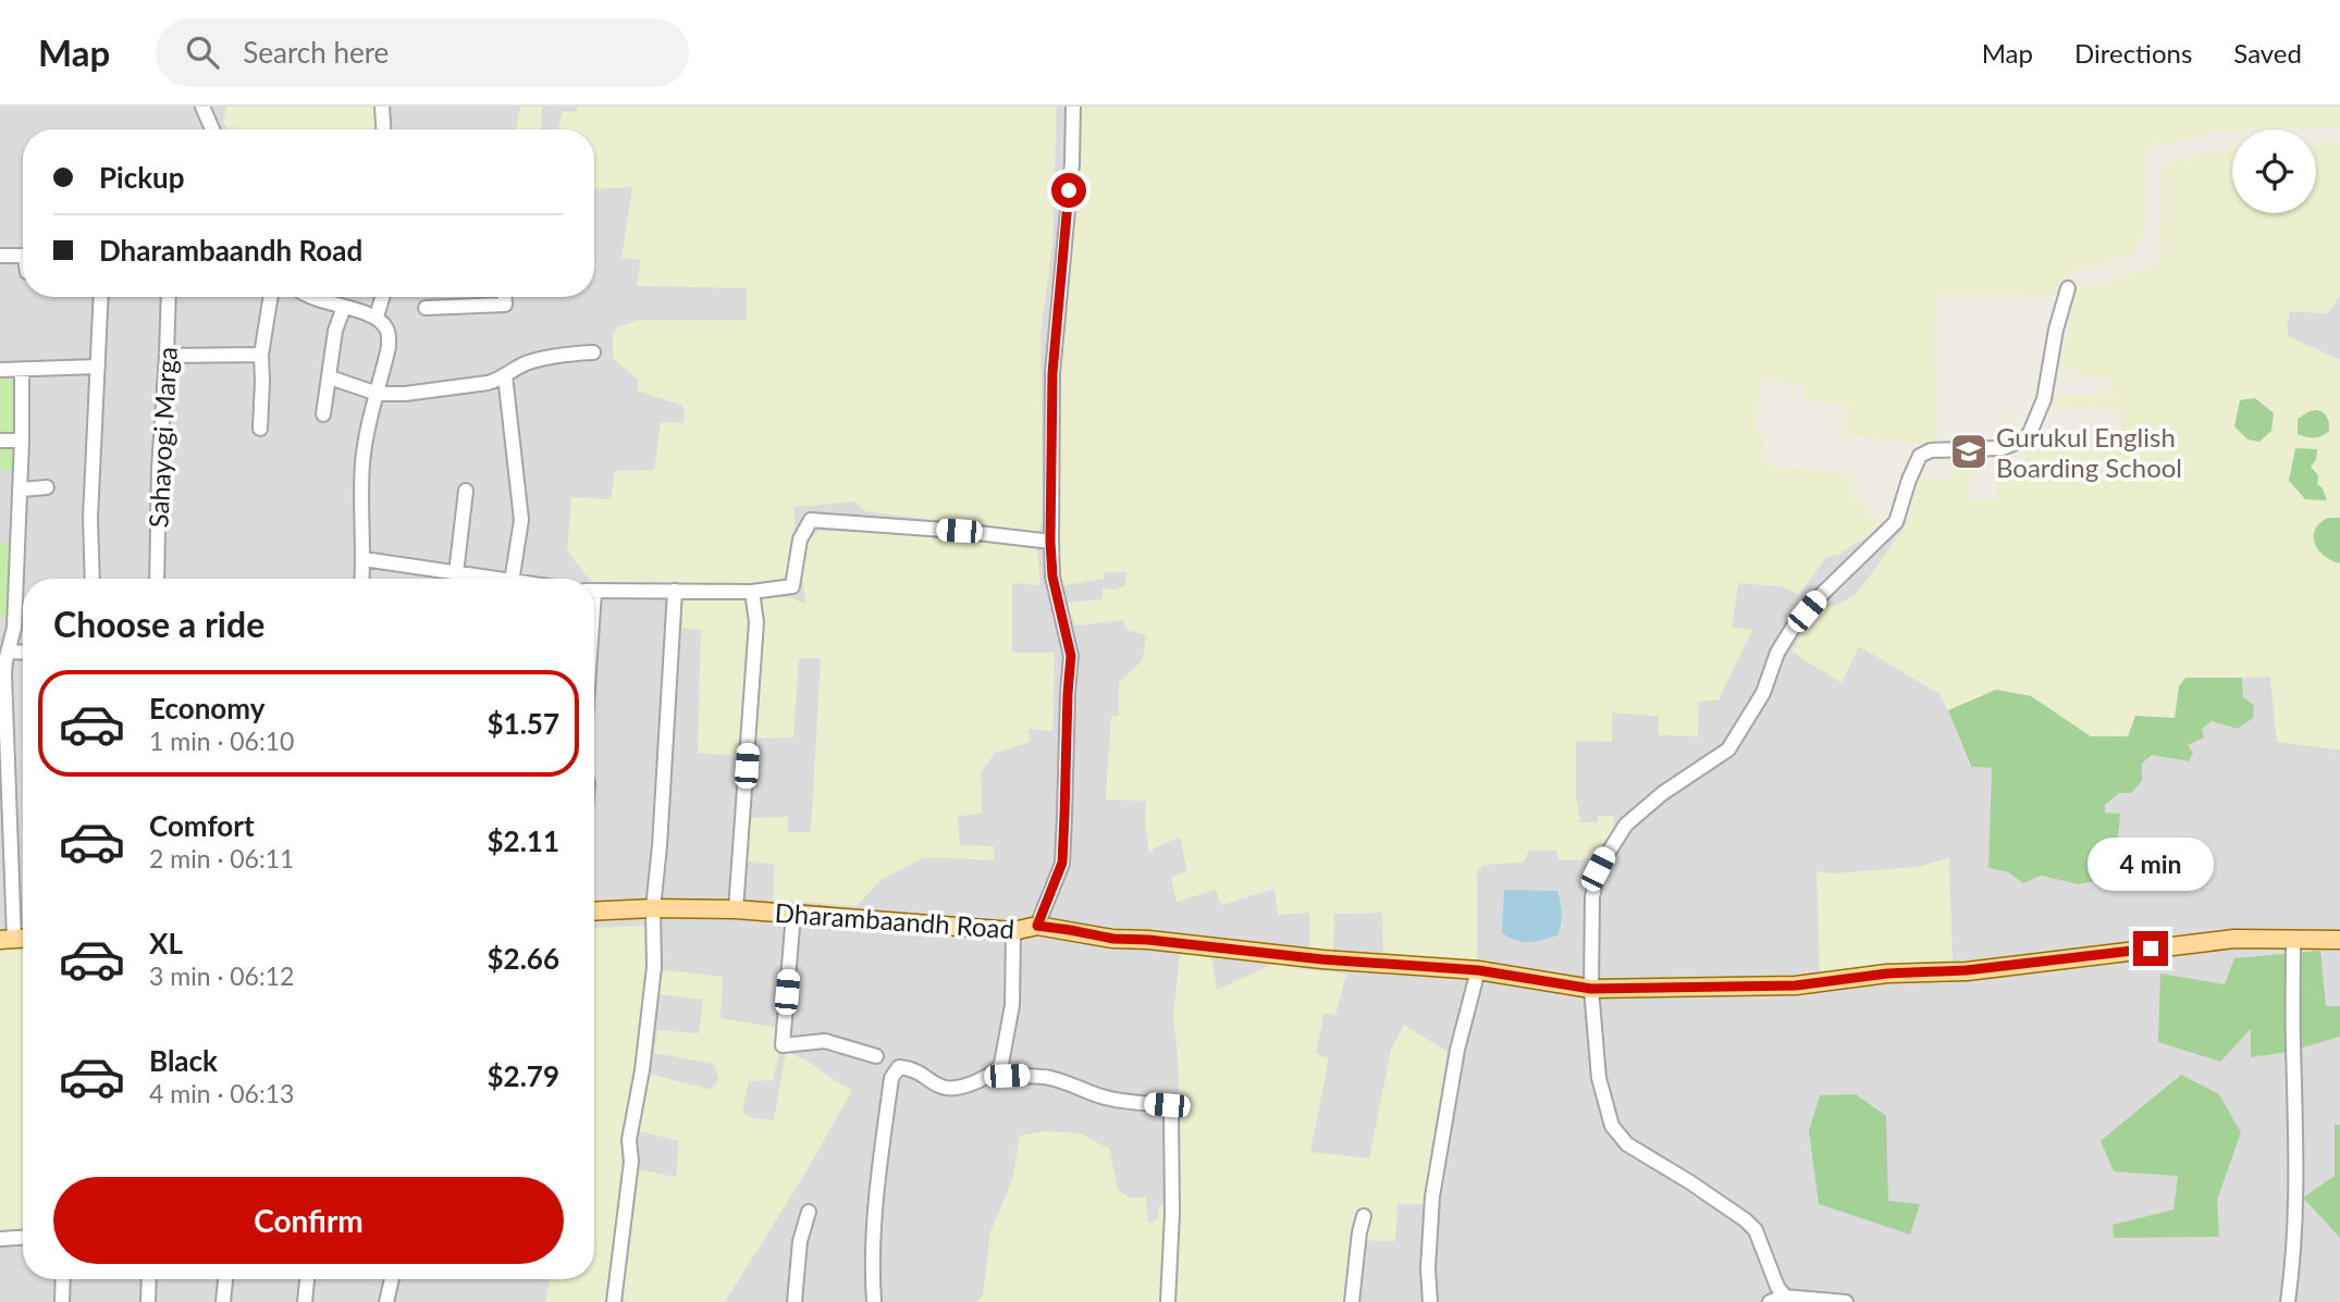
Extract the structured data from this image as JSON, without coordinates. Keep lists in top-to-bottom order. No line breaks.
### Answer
{"streets":{"main road":["Dharambaandh Road"],"street":["Sahayogi Marga"]},"places":{"school or university":["Gurukul English Boarding School"]},"page":{"header":"Map","search":"Search here","nav":["Map","Directions","Saved"],"banner":["Pickup","Dharambaandh Road"],"heading":"Choose a ride","list":[{"name":"Economy","note":"1 min · 06:10","value":"$1.57"},{"name":"Comfort","note":"2 min · 06:11","value":"$2.11"},{"name":"XL","note":"3 min · 06:12","value":"$2.66"},{"name":"Black","note":"4 min · 06:13","value":"$2.79"}],"bubble":"4 min","buttons":"Confirm"}}
